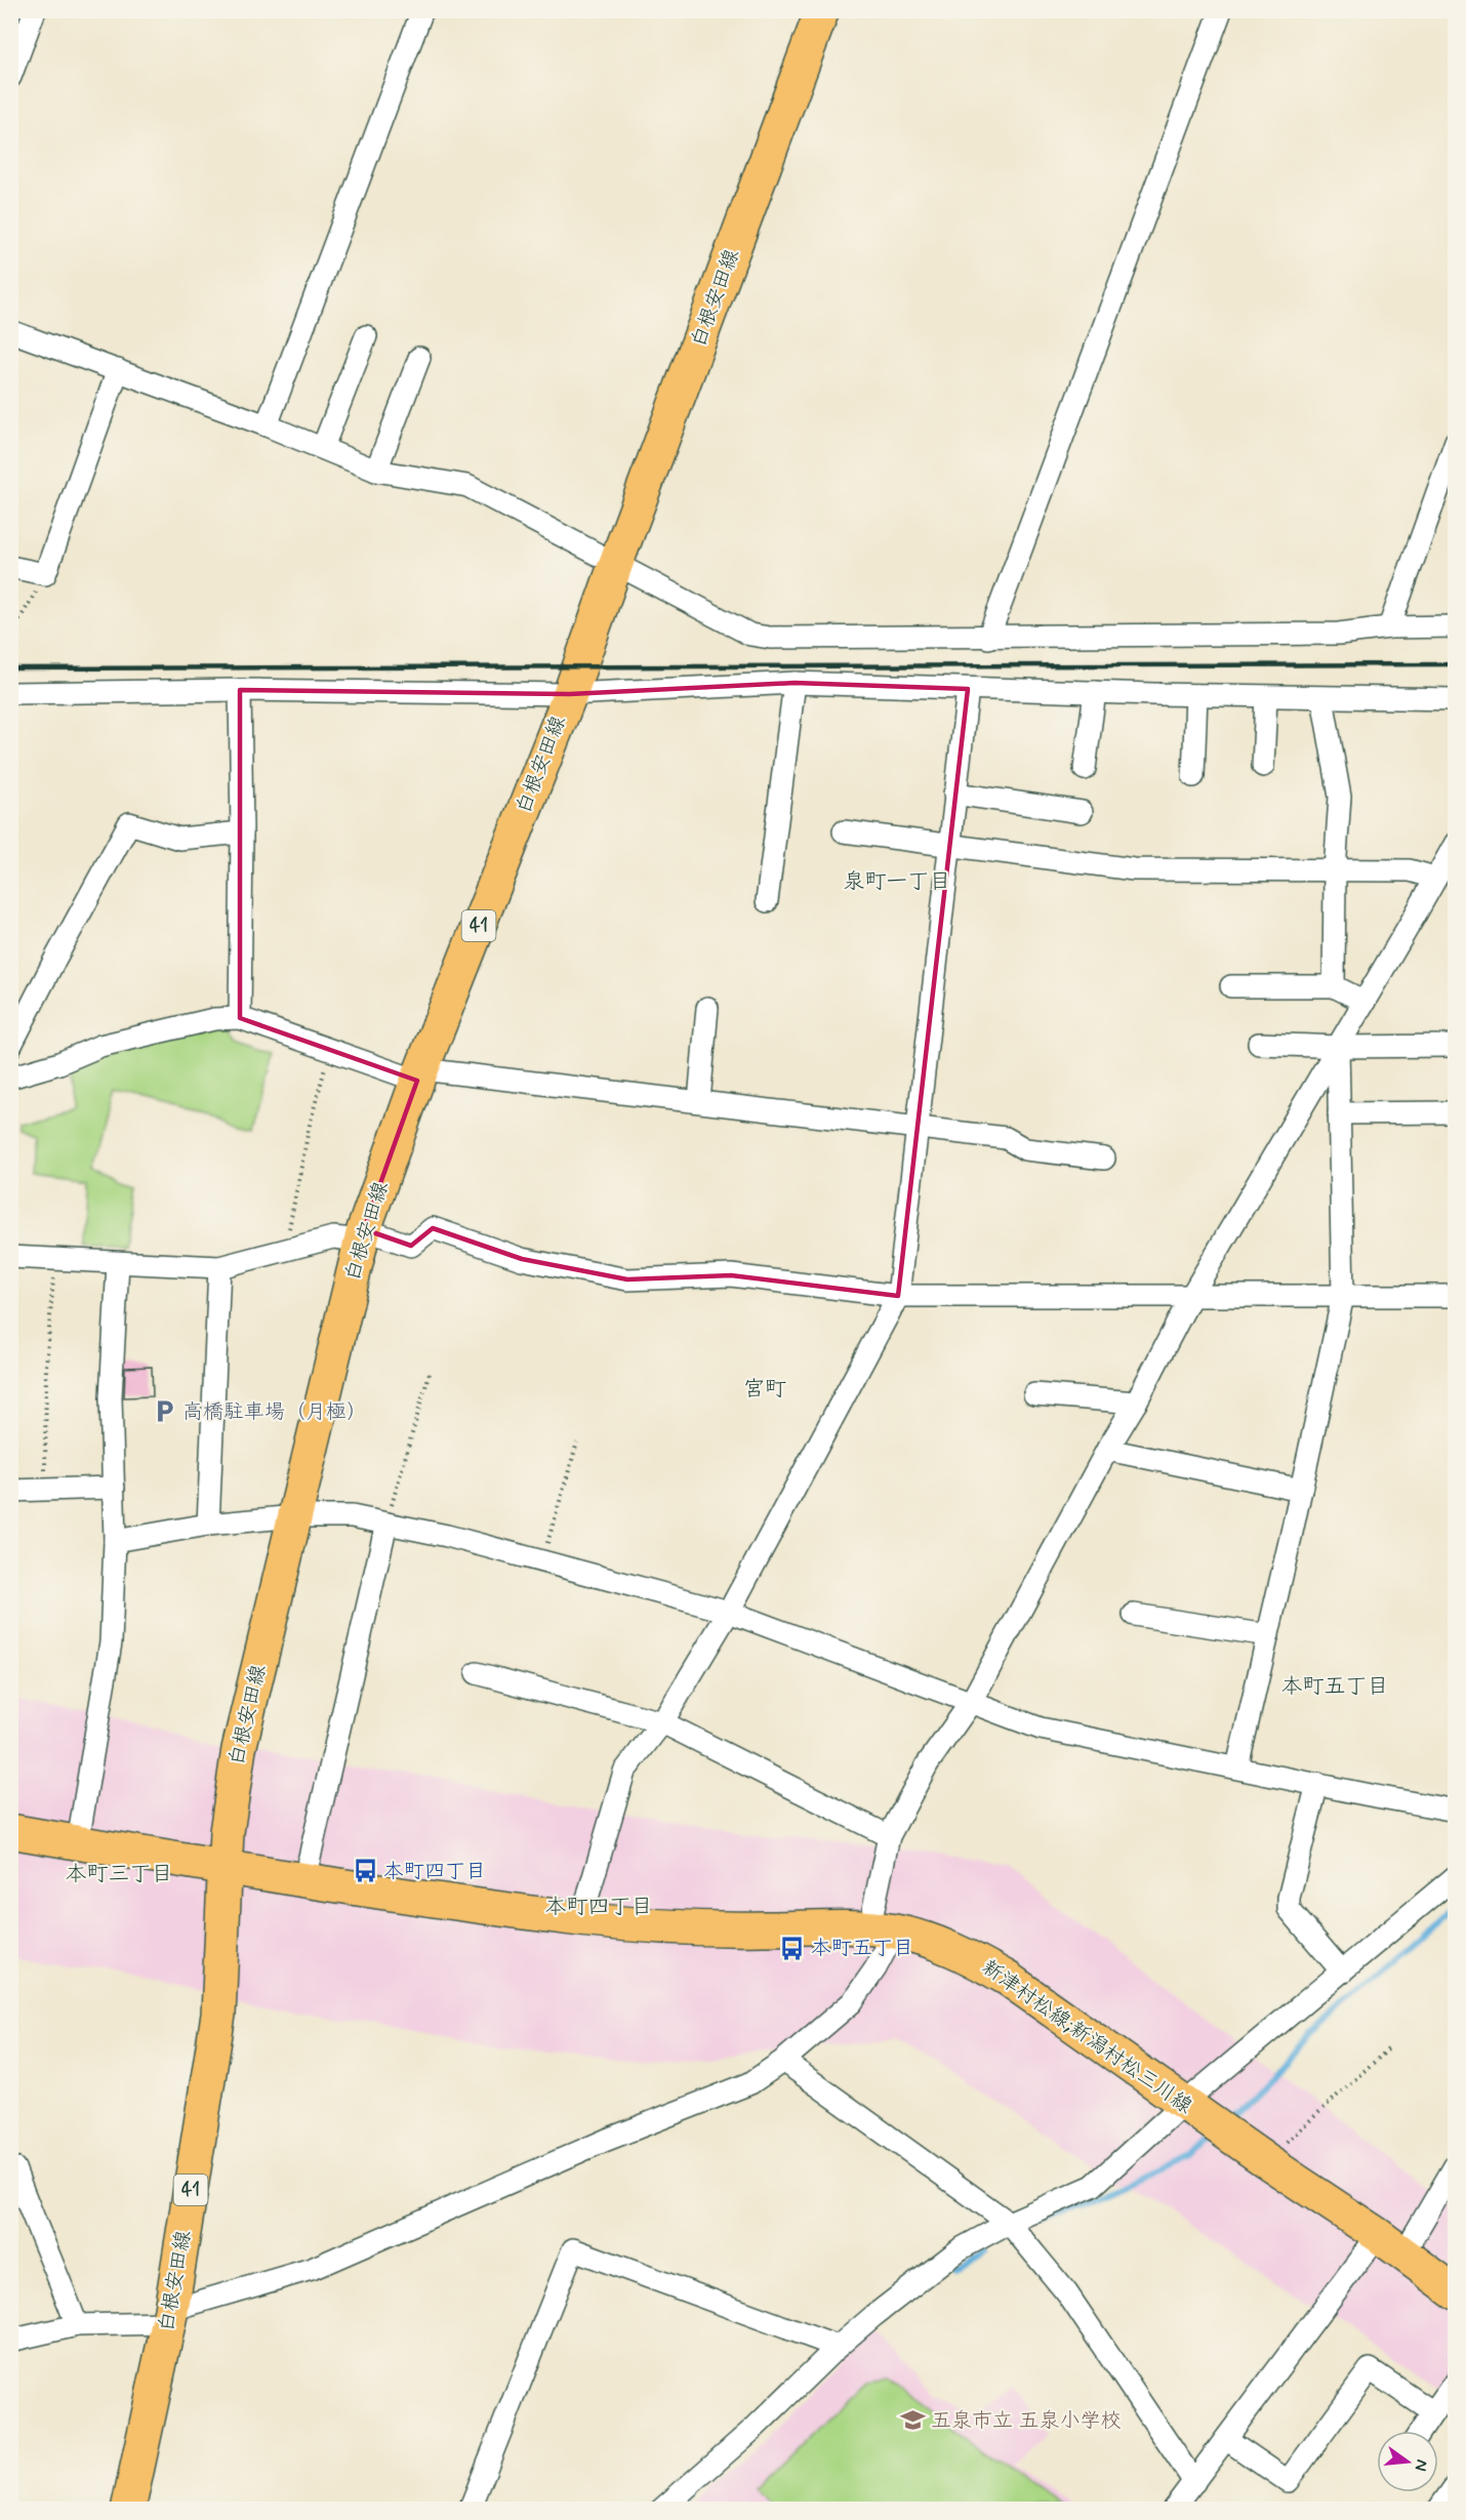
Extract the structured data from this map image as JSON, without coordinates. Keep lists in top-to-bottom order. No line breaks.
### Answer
{"streets":{"main road":["白根安田線","41","新津村松線;新潟村松三川線"]},"crossings":[["白根安田線","新津村松線;新潟村松三川線"]],"districts":["泉町一丁目","宮町","本町五丁目","本町三丁目","本町四丁目"],"places":{"parking":["高橋駐車場（月極）"],"bus stop":["本町四丁目","本町五丁目"],"school or university":["五泉市立 五泉小学校"]},"north":"right"}
